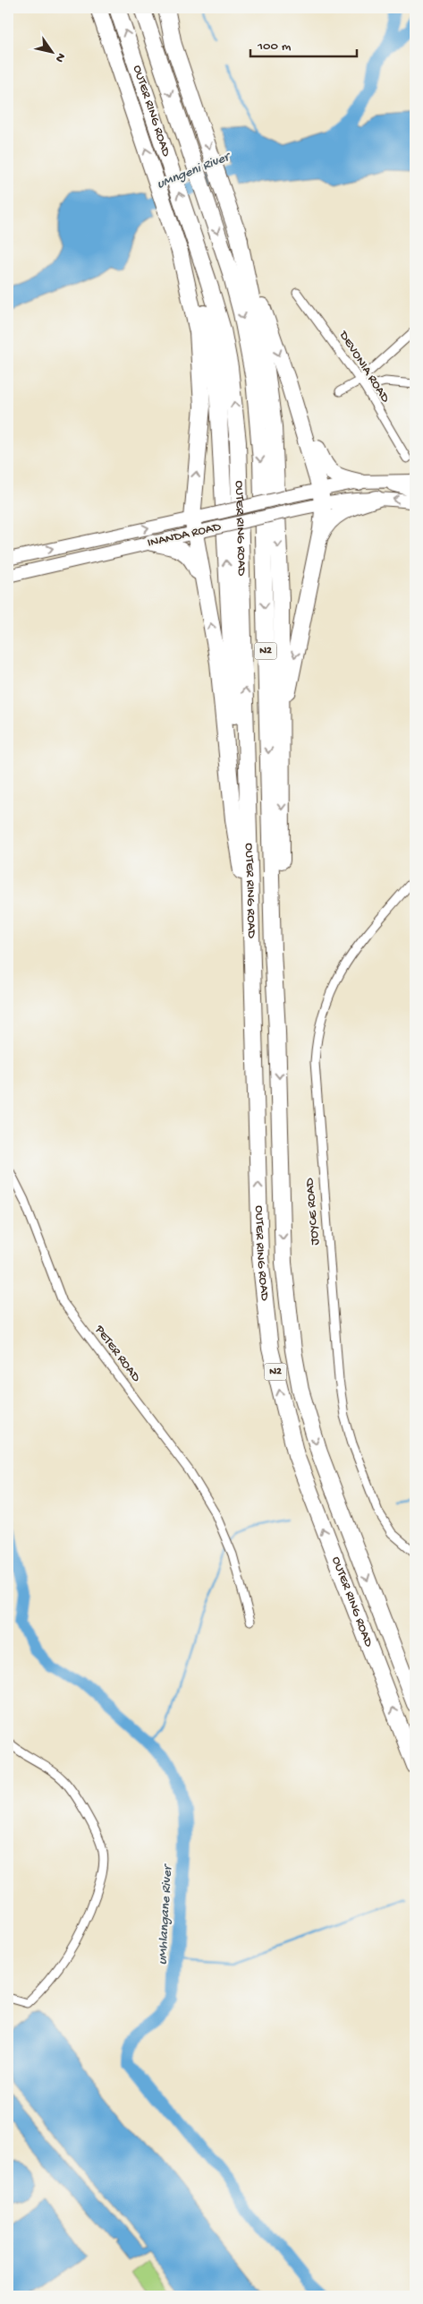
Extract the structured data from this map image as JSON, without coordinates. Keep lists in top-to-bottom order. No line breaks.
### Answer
{"streets":{"highway":["OUTER RING ROAD","N2"],"main road":["INANDA ROAD"],"street":["DEVONIA ROAD","JOYCE ROAD","PETER ROAD"]},"water":["uMngeni River","uMhlangane River"],"scale_bar":"100 m","north":"bottom right"}
